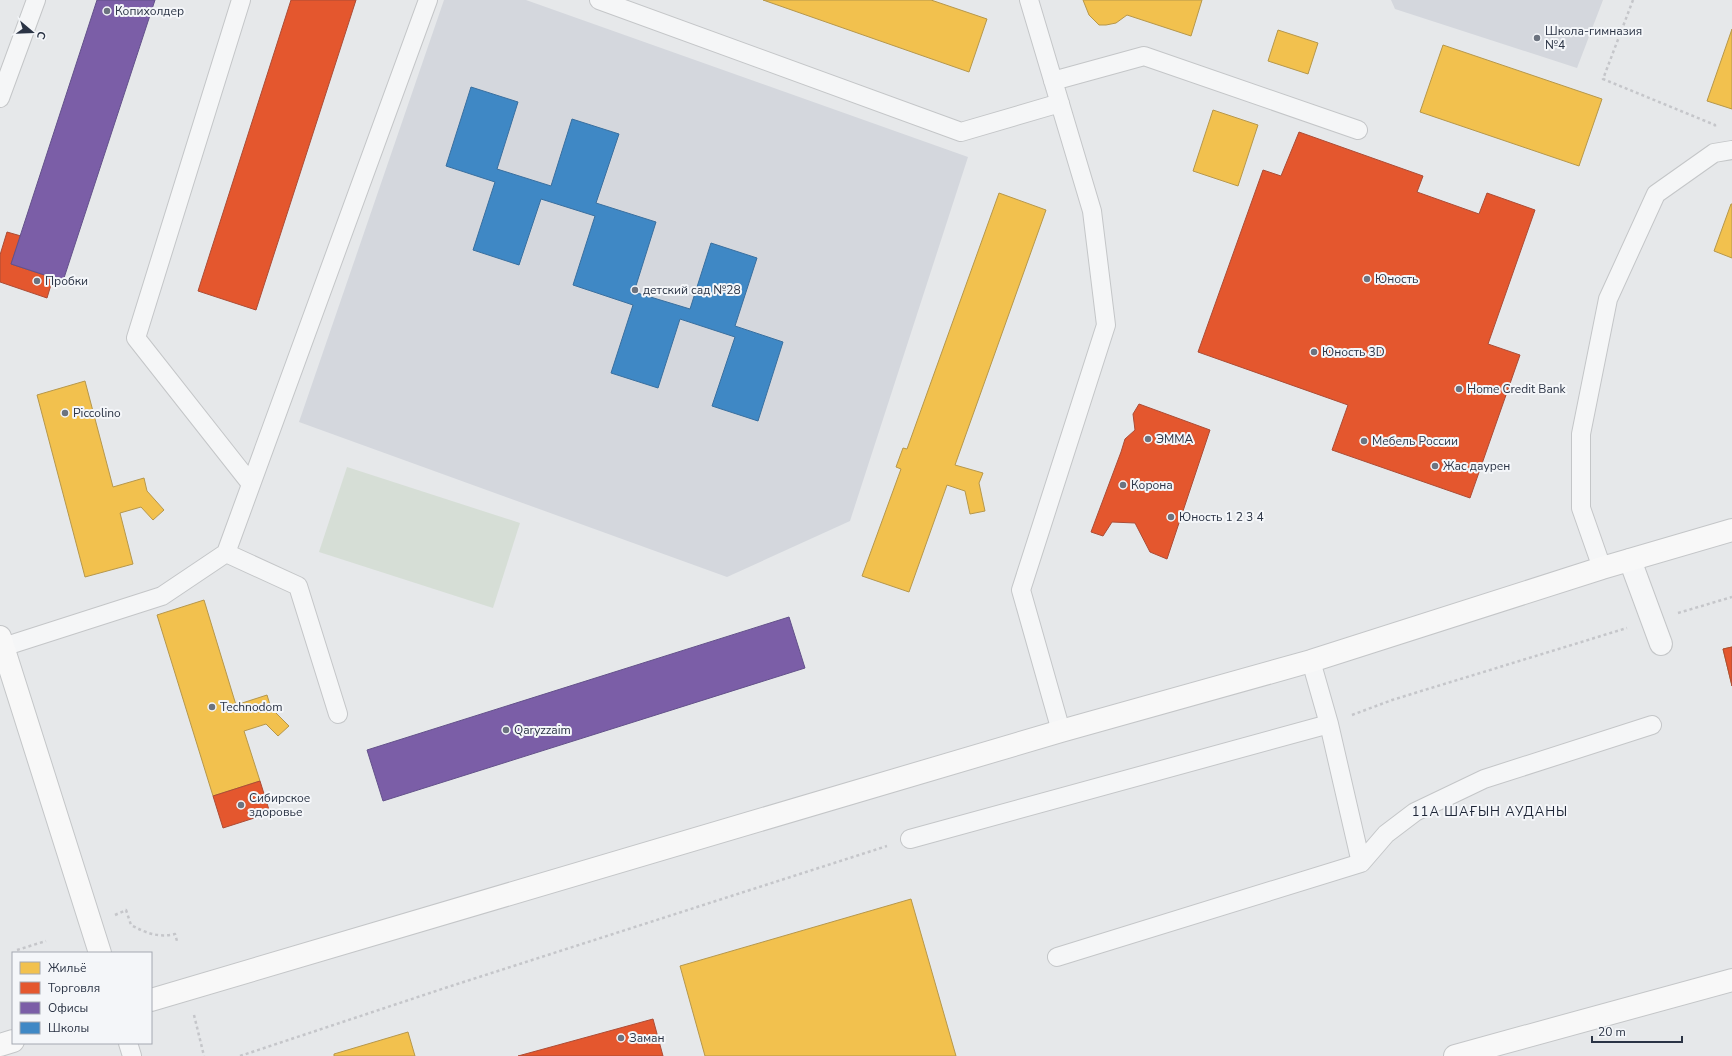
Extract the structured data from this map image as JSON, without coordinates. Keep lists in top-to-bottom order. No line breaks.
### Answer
{"districts":["11А ШАҒЫН АУДАНЫ"],"places":["Копихолдер","Школа-гимназия №4","Юность","Пробки","детский сад №28","Юность 3D","Home Credit Bank","Piccolino","ЭММА","Мебель России","Жас даурен","Корона","Юность 1 2 3 4","Technodom","Qaryzzaim","Сибирское здоровье","Заман"],"legend":["Жильё","Торговля","Офисы","Школы"],"scale_bar":"20 m","north":"right"}
